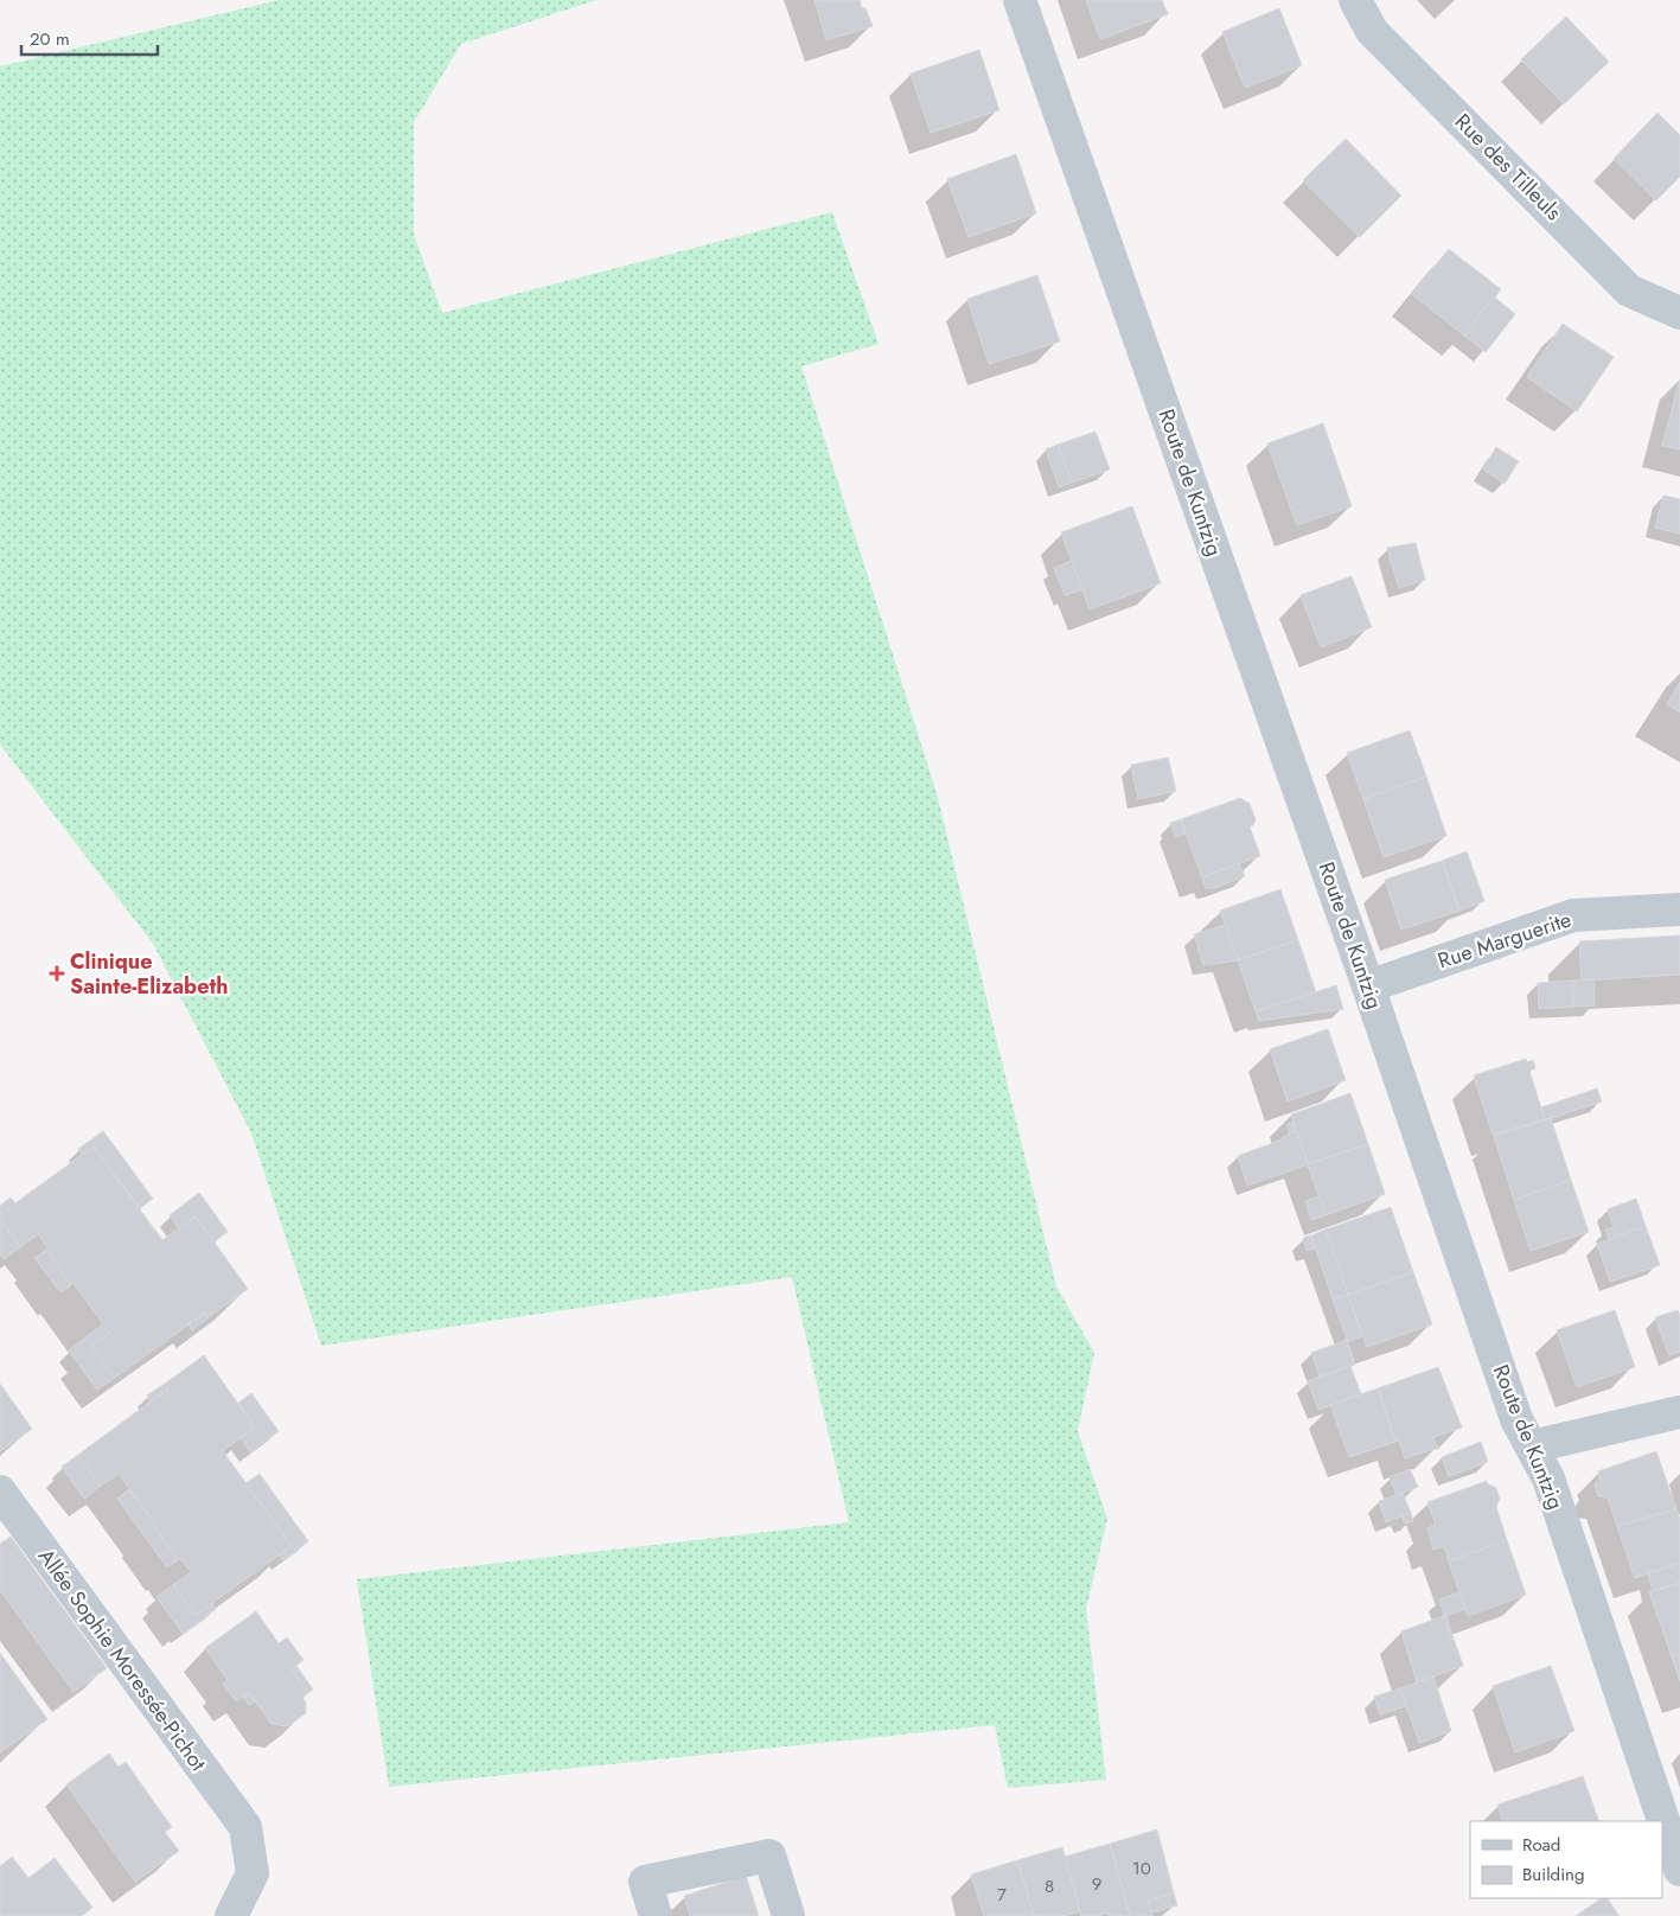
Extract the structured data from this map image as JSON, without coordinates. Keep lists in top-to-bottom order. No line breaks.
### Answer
{"streets":{"street":["Rue des Tilleuls","Route de Kuntzig","Rue Marguerite","Allée Sophie Moressée-Pichot"]},"crossings":[["Route de Kuntzig","Rue Marguerite"]],"places":{"health":["Clinique Sainte-Elizabeth"]},"house_numbers":["10","9","8","7"],"legend":["Road","Building"],"scale_bar":"20 m"}
